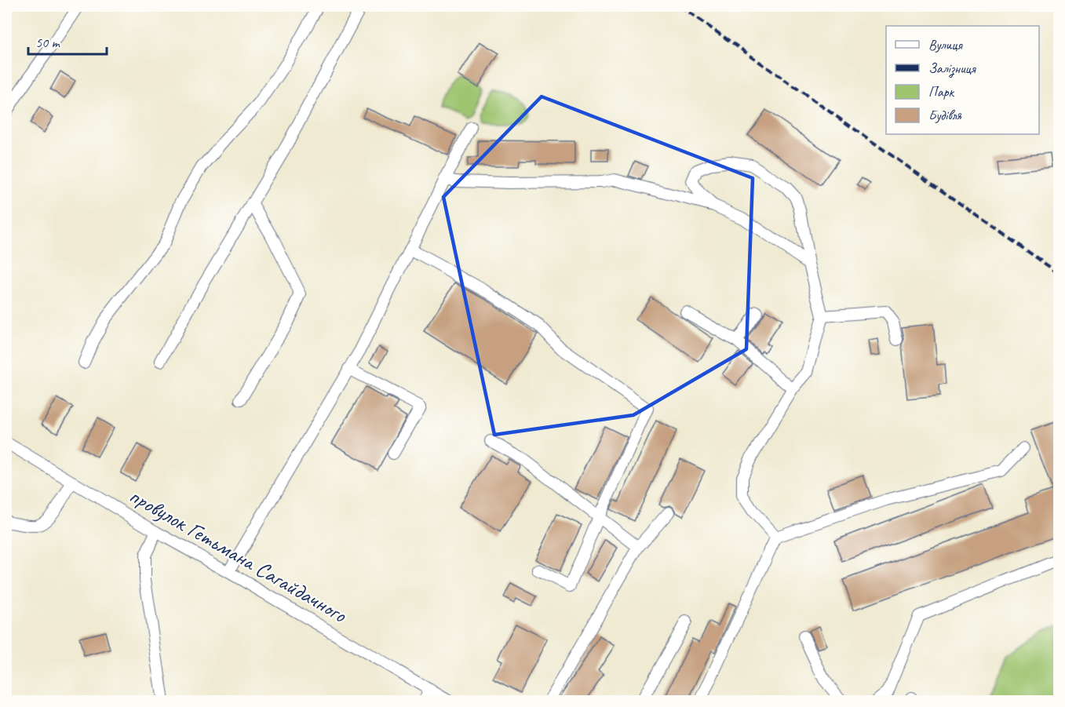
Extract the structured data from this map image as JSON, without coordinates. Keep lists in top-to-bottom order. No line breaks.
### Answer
{"streets":{"street":["провулок Гетьмана Сагайдачного"]},"legend":["Вулиця","Залізниця","Парк","Будівля"],"scale_bar":"50 m"}
